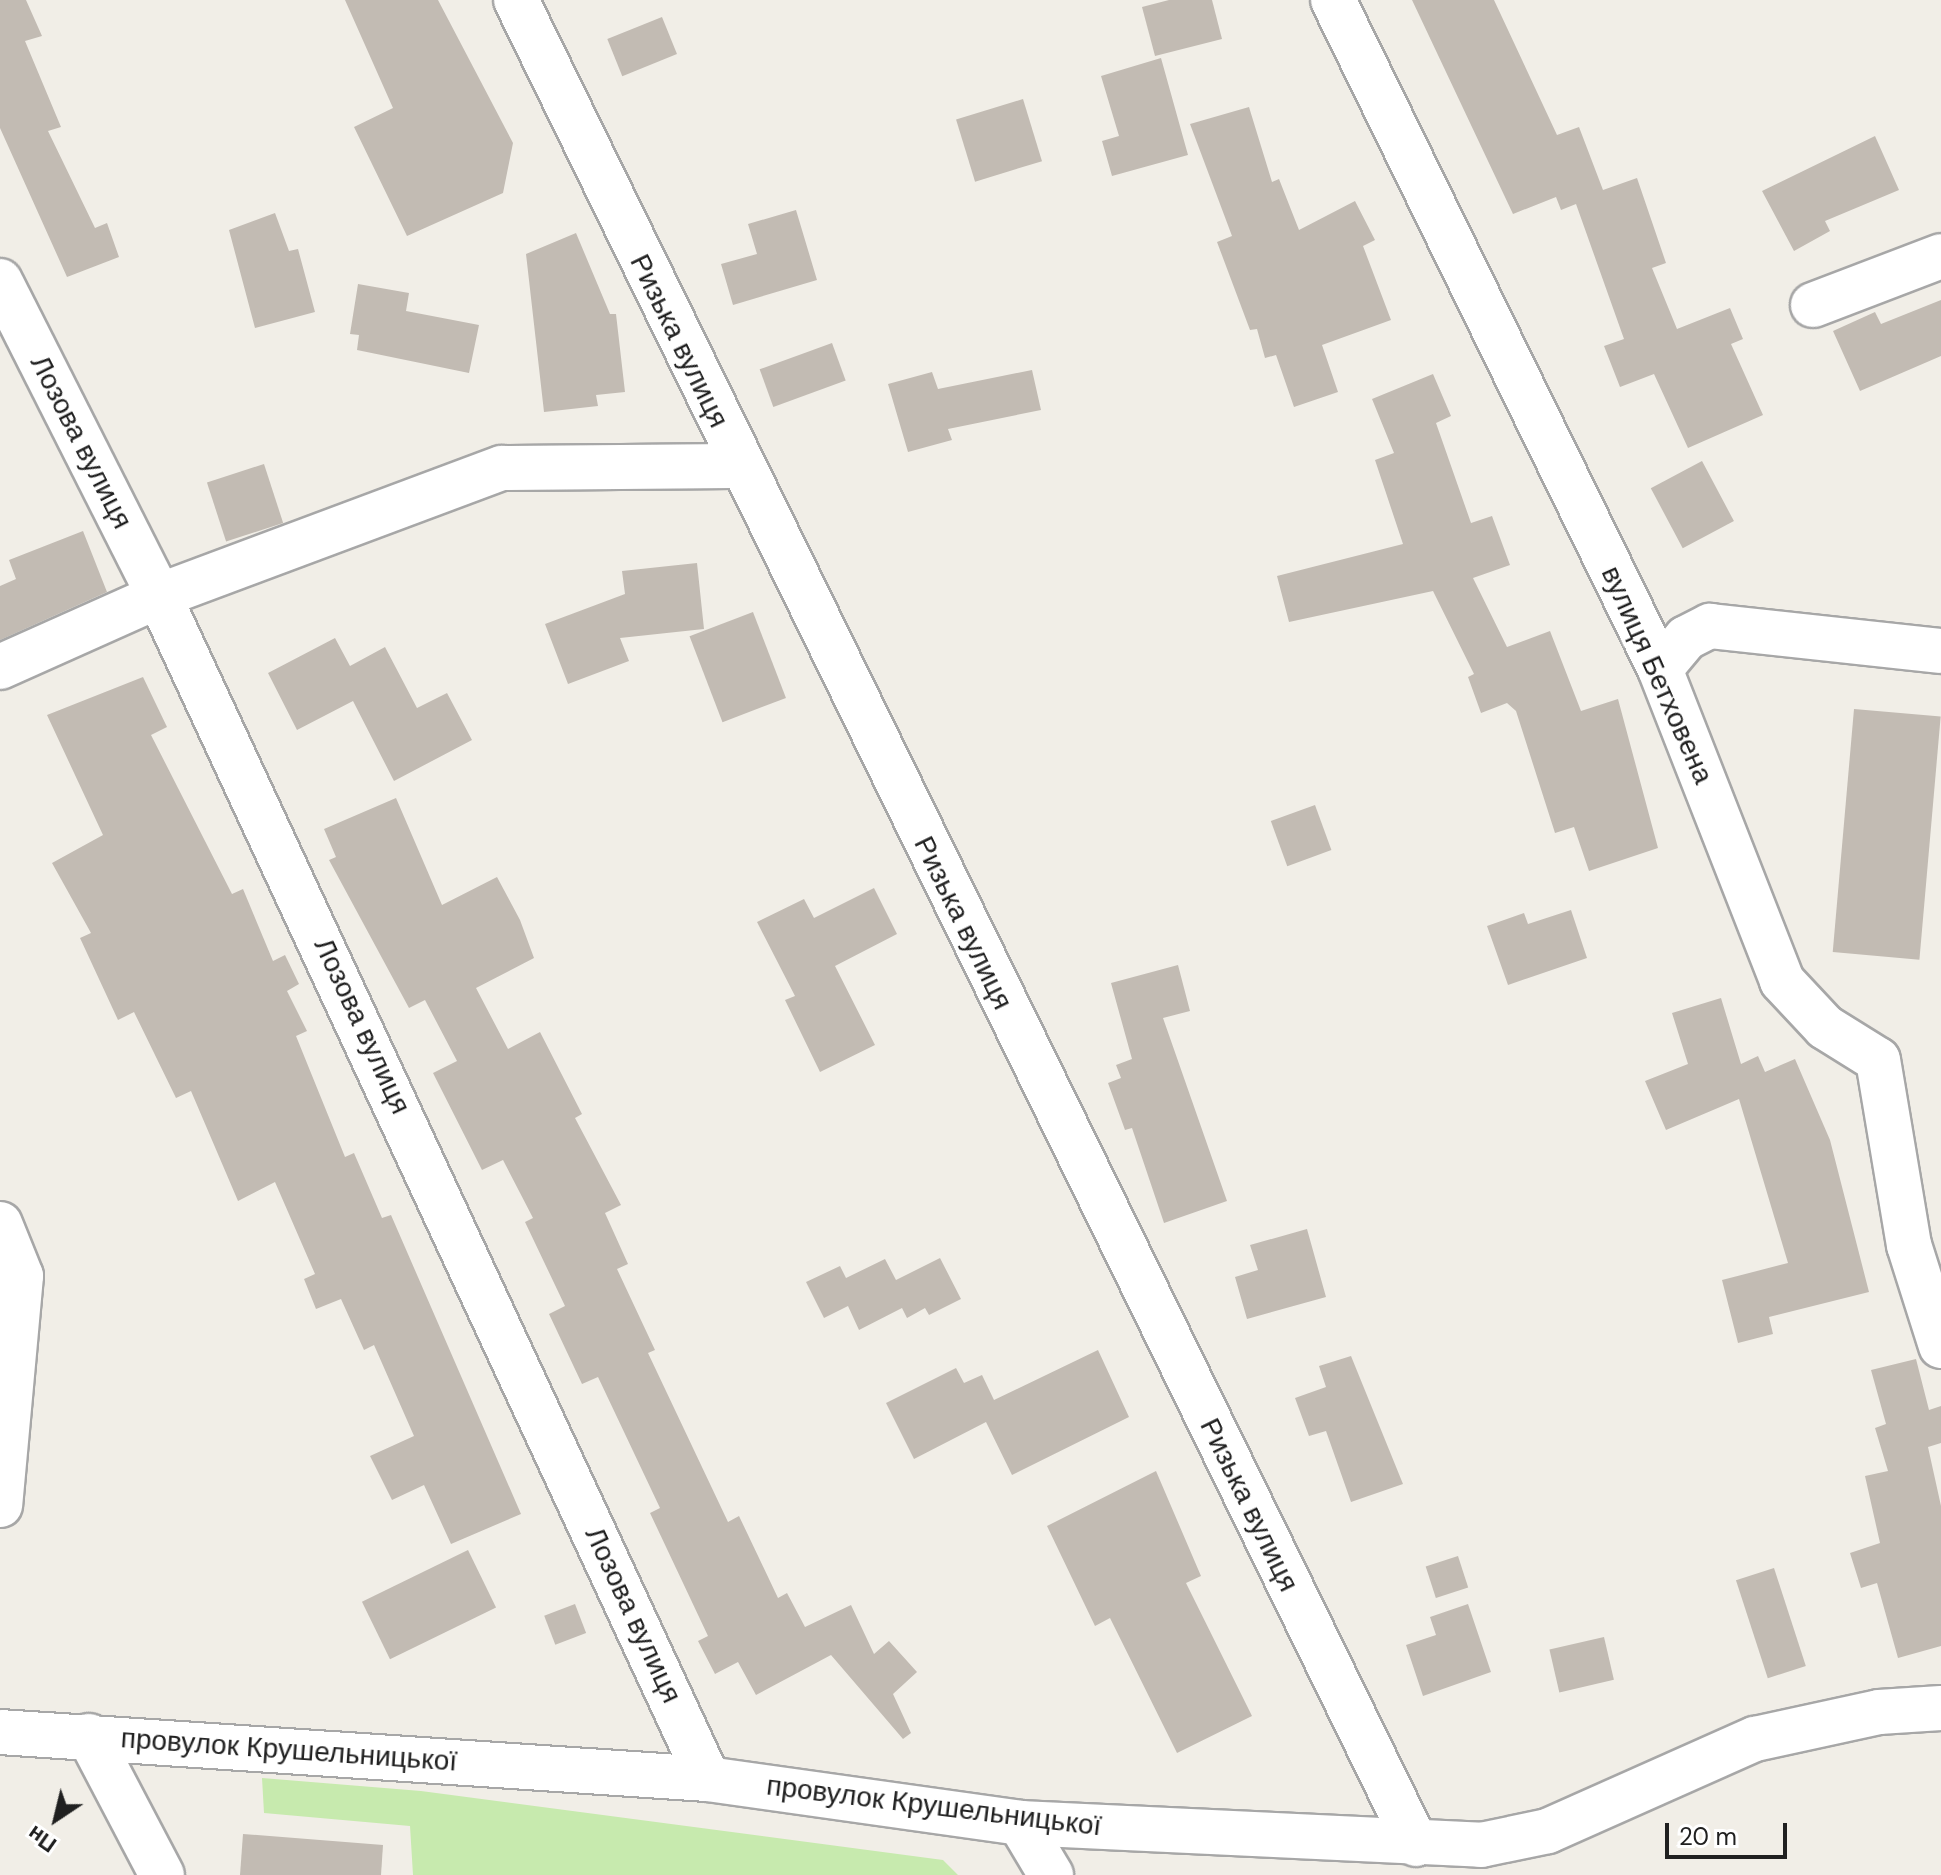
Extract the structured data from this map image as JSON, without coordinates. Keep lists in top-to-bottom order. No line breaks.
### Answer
{"streets":{"street":["Ризька вулиця","Лозова вулиця","вулиця Бетховена","провулок Крушельницької"]},"crossings":[["Ризька вулиця","провулок Крушельницької"],["Лозова вулиця","провулок Крушельницької"]],"scale_bar":"20 m","north":"bottom left"}
